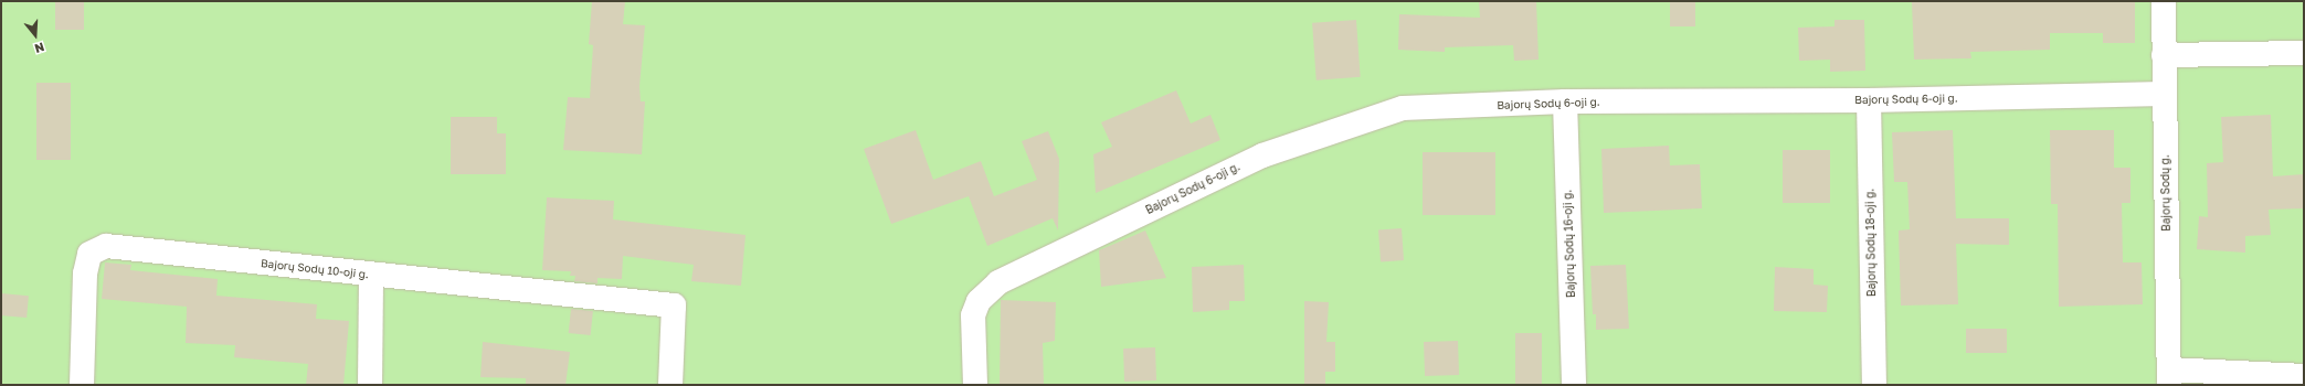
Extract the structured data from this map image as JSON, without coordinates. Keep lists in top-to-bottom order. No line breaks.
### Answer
{"streets":{"street":["Bajorų Sodų 6-oji g.","Bajorų Sodų g.","Bajorų Sodų 18-oji g.","Bajorų Sodų 16-oji g.","Bajorų Sodų 10-oji g."]},"crossings":[["Bajorų Sodų 6-oji g.","Bajorų Sodų g."],["Bajorų Sodų 6-oji g.","Bajorų Sodų 18-oji g."],["Bajorų Sodų 6-oji g.","Bajorų Sodų 16-oji g."]],"north":"bottom"}
